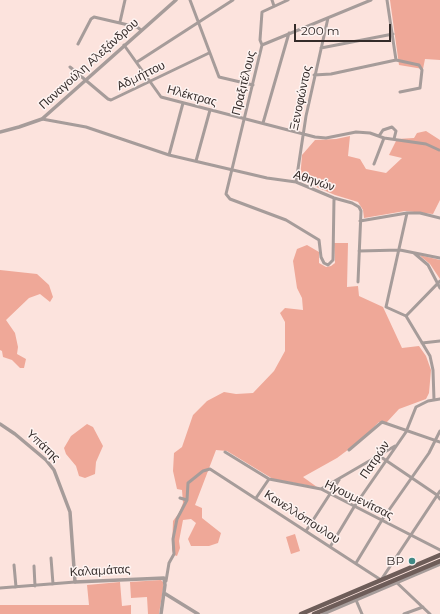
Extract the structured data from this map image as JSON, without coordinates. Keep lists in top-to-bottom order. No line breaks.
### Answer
{"streets":{"street":["Παναγούλη Αλεξάνδρου","Αδμήττου","Πραξιτέλους","Ηλέκτρας","Ξενοφώντος","Αθηνών","Υπάτης","Πατρών","Ηγουμενίτσας","Κανελλόπουλου","Καλαμάτας"]},"crossings":[["Παναγούλη Αλεξάνδρου","Αδμήττου"],["Παναγούλη Αλεξάνδρου","Ηλέκτρας"],["Παναγούλη Αλεξάνδρου","Αθηνών"],["Αδμήττου","Ηλέκτρας"],["Πραξιτέλους","Ηλέκτρας"],["Πραξιτέλους","Ξενοφώντος"],["Πραξιτέλους","Αθηνών"],["Ηλέκτρας","Ξενοφώντος"],["Ξενοφώντος","Αθηνών"],["Υπάτης","Καλαμάτας"],["Πατρών","Ηγουμενίτσας"],["Πατρών","Κανελλόπουλου"]],"places":["BP"],"scale_bar":"200 m"}
